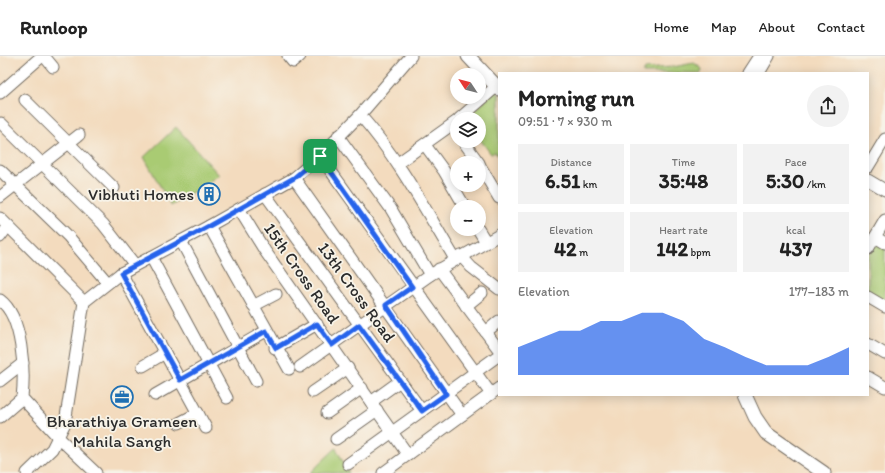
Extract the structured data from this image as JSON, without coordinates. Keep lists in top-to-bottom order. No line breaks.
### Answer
{"streets":{"street":["15th Cross Road","13th Cross Road"]},"places":{"building":["Vibhuti Homes"],"office":["Bharathiya Grameen Mahila Sangh"]},"north":"top left","page":{"header":"Runloop","nav":["Home","Map","About","Contact"],"map_buttons":["+","−"],"heading":["Morning run","09:51 · 7 × 930 m"],"stats":[["Distance","6.51 km"],["Time","35:48"],["Pace","5:30 /km"],["Elevation","42 m"],["Heart rate","142 bpm"],["kcal","437"]],"chart":["Elevation","177–183 m"]}}
